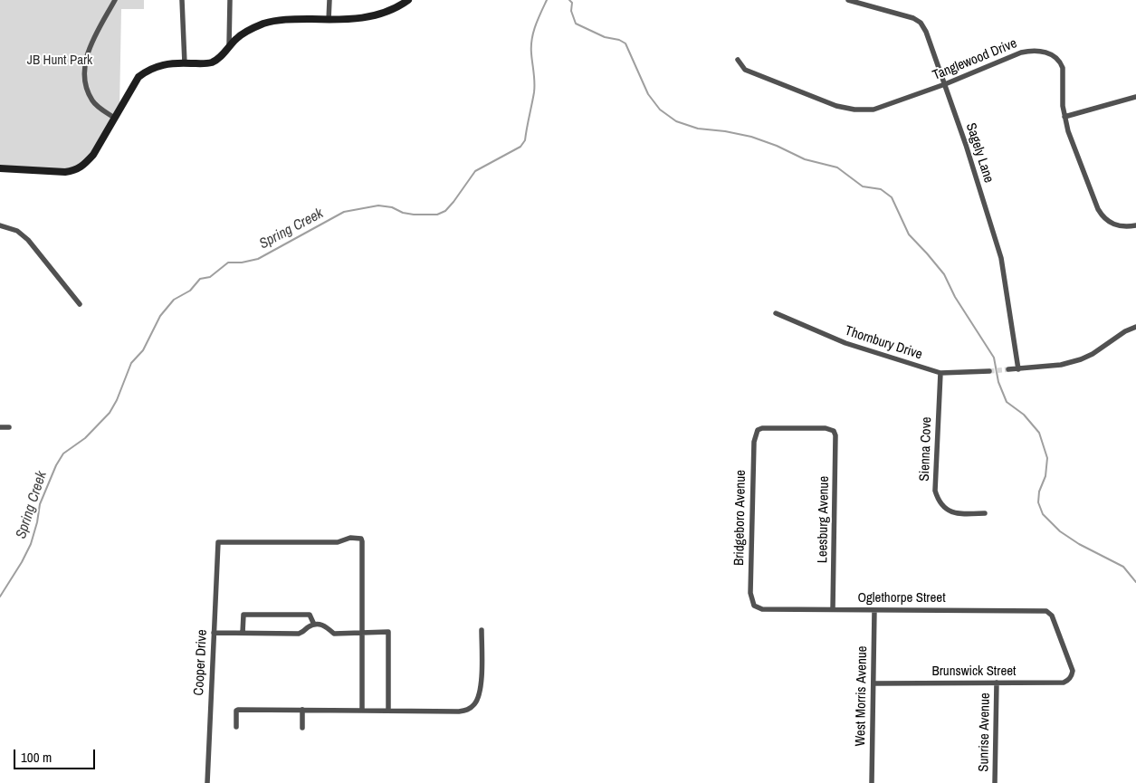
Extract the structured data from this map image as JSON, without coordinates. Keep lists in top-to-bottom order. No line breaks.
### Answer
{"streets":{"street":["Tanglewood Drive","Sagely Lane","Thornbury Drive","Sienna Cove","Bridgeboro Avenue","Leesburg Avenue","Oglethorpe Street","Cooper Drive","Brunswick Street","West Morris Avenue","Sunrise Avenue"]},"crossings":[["Tanglewood Drive","Sagely Lane"],["Thornbury Drive","Sienna Cove"],["Bridgeboro Avenue","Leesburg Avenue"],["Bridgeboro Avenue","Oglethorpe Street"],["Leesburg Avenue","Oglethorpe Street"],["Oglethorpe Street","Brunswick Street"],["Oglethorpe Street","West Morris Avenue"],["Brunswick Street","West Morris Avenue"],["Brunswick Street","Sunrise Avenue"]],"water":["Spring Creek"],"parks":["JB Hunt Park"],"scale_bar":"100 m"}
